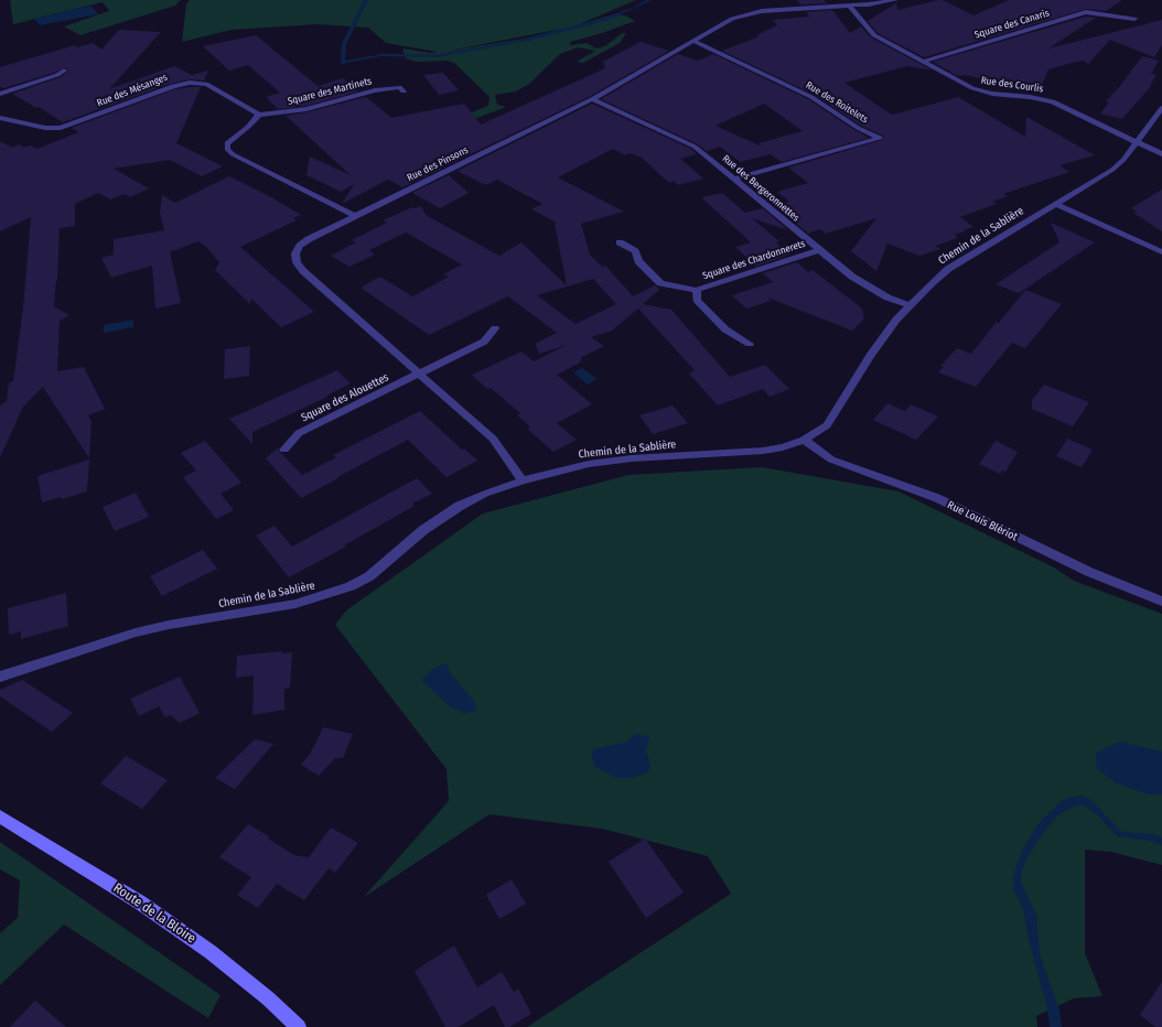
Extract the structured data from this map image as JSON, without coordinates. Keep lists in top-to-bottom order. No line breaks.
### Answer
{"streets":{"street":["Square des Canaris","Rue des Courlis","Rue des Mésanges","Square des Martinets","Rue des Roitelets","Rue des Pinsons","Rue des Bergeronnettes","Chemin de la Sablière","Square des Chardonnerets","Square des Alouettes","Rue Louis Blériot","Route de la Bloire"]},"crossings":[["Square des Canaris","Rue des Courlis"],["Rue des Courlis","Rue des Pinsons"],["Rue des Courlis","Chemin de la Sablière"],["Rue des Mésanges","Square des Martinets"],["Rue des Roitelets","Rue des Pinsons"],["Rue des Roitelets","Rue des Bergeronnettes"],["Rue des Pinsons","Rue des Bergeronnettes"],["Rue des Pinsons","Chemin de la Sablière"],["Rue des Pinsons","Square des Alouettes"],["Rue des Bergeronnettes","Chemin de la Sablière"],["Rue des Bergeronnettes","Square des Chardonnerets"],["Chemin de la Sablière","Rue Louis Blériot"]]}
